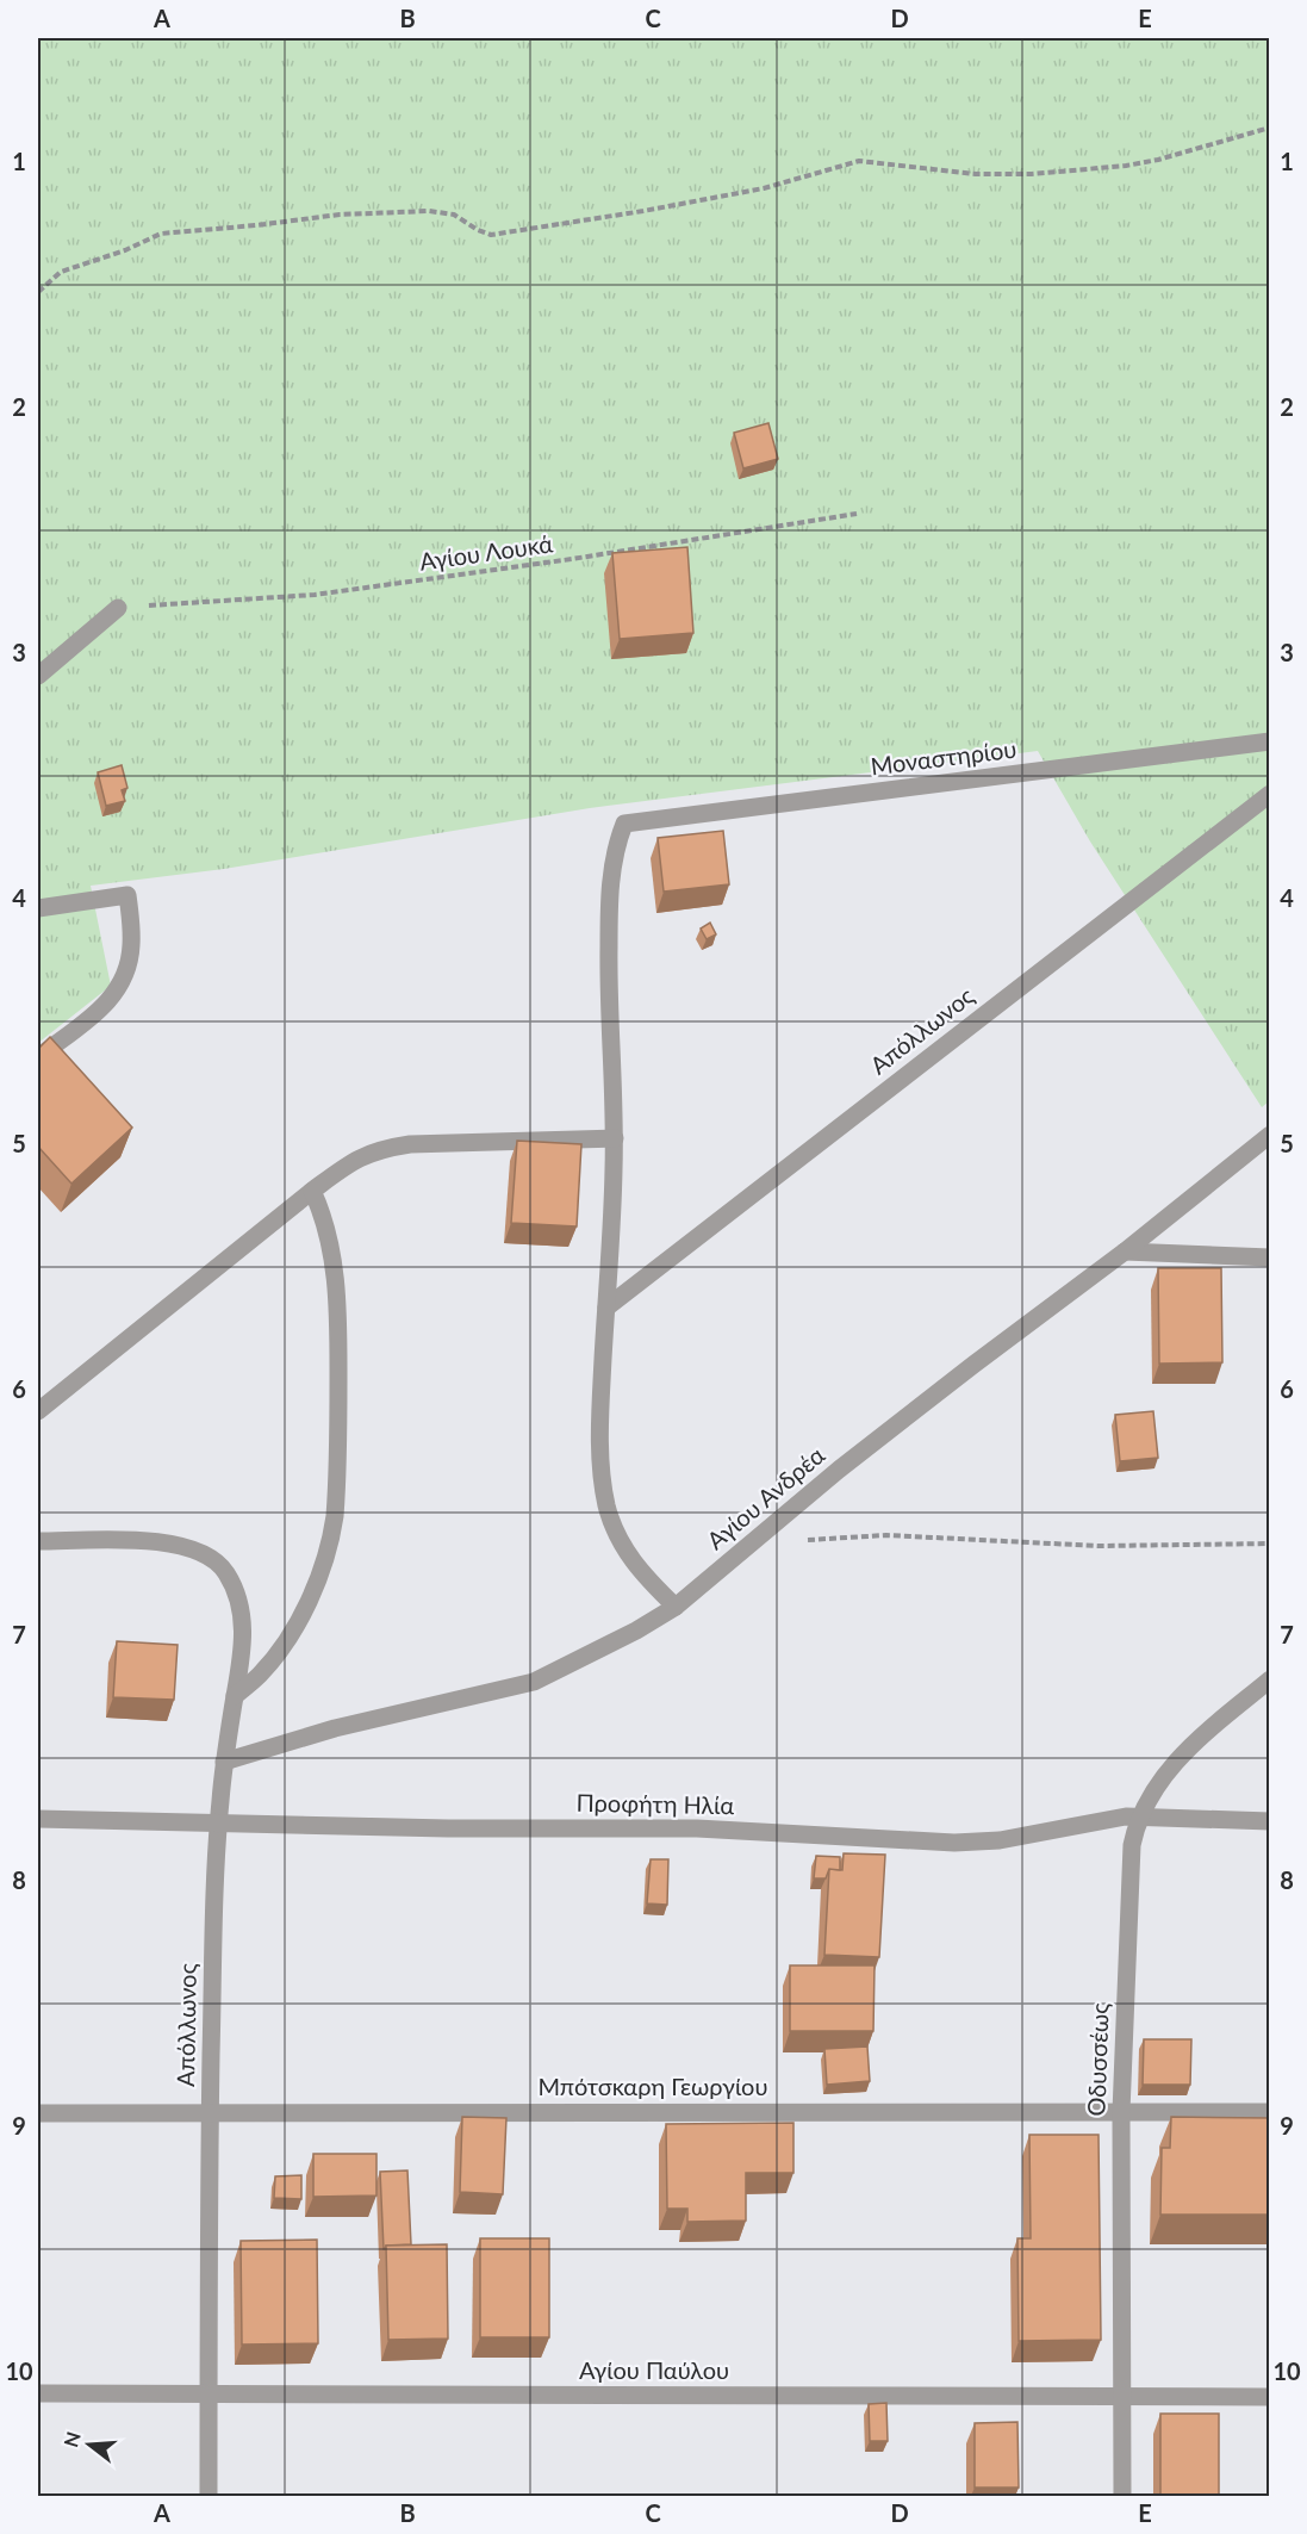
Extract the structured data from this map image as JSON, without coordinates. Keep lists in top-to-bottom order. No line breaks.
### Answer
{"streets":{"street":["Μοναστηρίου","Απόλλωνος","Αγίου Ανδρέα","Προφήτη Ηλία","Οδυσσέως","Μπότσκαρη Γεωργίου","Αγίου Παύλου"],"path":["Αγίου Λουκά"]},"crossings":[["Απόλλωνος","Αγίου Ανδρέα"],["Απόλλωνος","Προφήτη Ηλία"],["Απόλλωνος","Μπότσκαρη Γεωργίου"],["Απόλλωνος","Αγίου Παύλου"],["Προφήτη Ηλία","Οδυσσέως"],["Οδυσσέως","Μπότσκαρη Γεωργίου"],["Οδυσσέως","Αγίου Παύλου"]],"north":"left","grid":{"columns":["A","B","C","D","E"],"rows":["1","2","3","4","5","6","7","8","9","10"]}}
